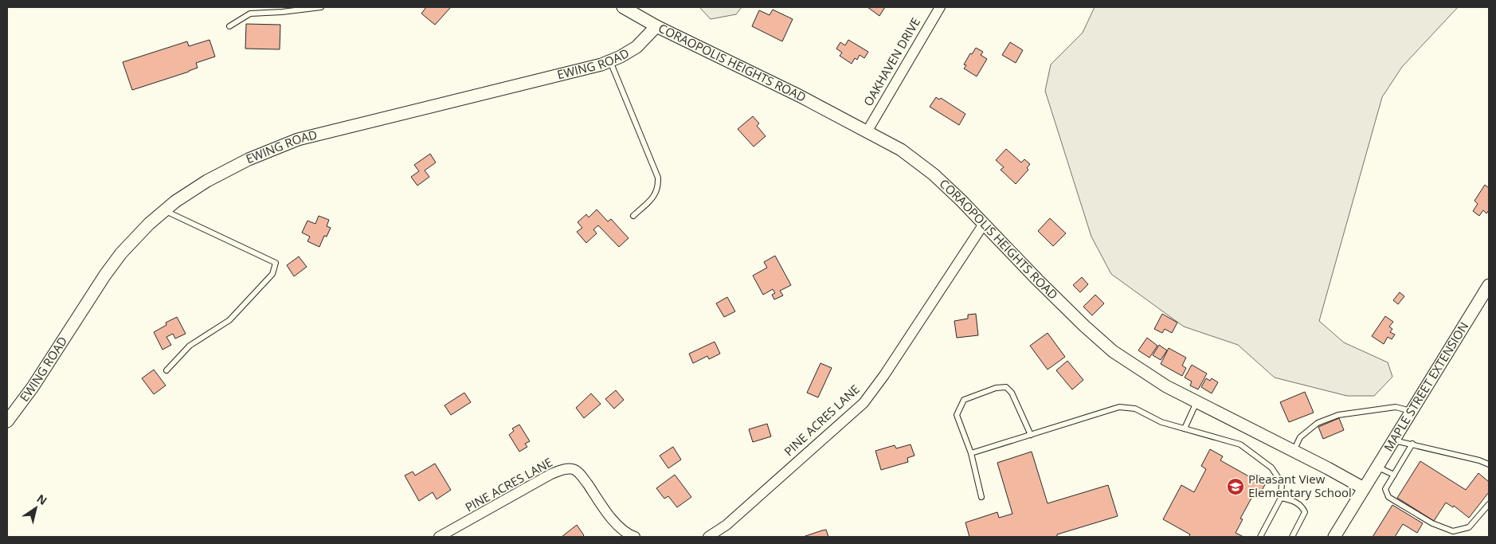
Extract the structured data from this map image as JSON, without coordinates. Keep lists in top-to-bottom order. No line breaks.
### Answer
{"streets":{"street":["OAKHAVEN DRIVE","EWING ROAD","CORAOPOLIS HEIGHTS ROAD","MAPLE STREET EXTENSION","PINE ACRES LANE"]},"crossings":[["OAKHAVEN DRIVE","CORAOPOLIS HEIGHTS ROAD"],["EWING ROAD","CORAOPOLIS HEIGHTS ROAD"],["CORAOPOLIS HEIGHTS ROAD","MAPLE STREET EXTENSION"],["CORAOPOLIS HEIGHTS ROAD","PINE ACRES LANE"]],"places":{"school or university":["Pleasant View Elementary School"]},"north":"top right"}
